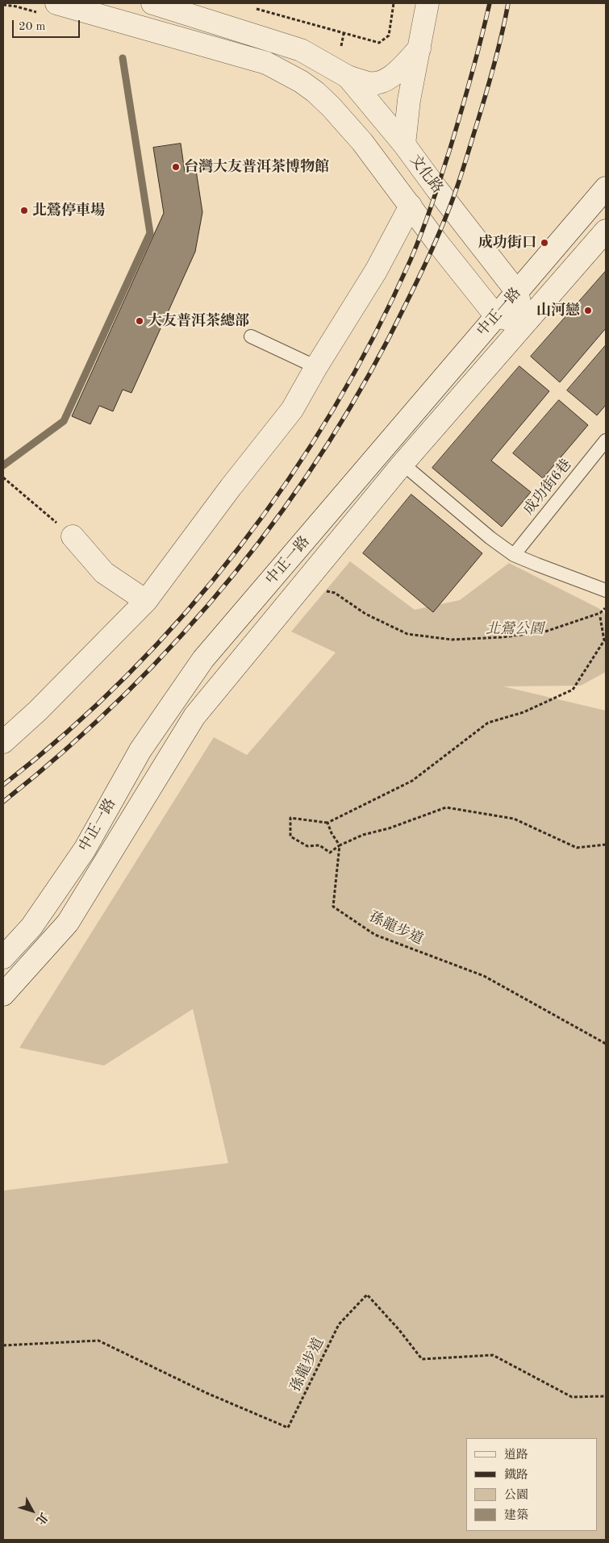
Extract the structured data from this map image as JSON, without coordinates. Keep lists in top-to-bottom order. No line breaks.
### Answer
{"streets":{"street":["文化路","中正一路"],"lane":["成功街6巷"],"path":["孫龍步道"]},"crossings":[["文化路","中正一路"]],"parks":["北鶯公園"],"places":["台灣大友普洱茶博物館","北鶯停車場","成功街口","山河戀","大友普洱茶總部"],"legend":["道路","鐵路","公園","建築"],"scale_bar":"20 m","north":"bottom right"}
